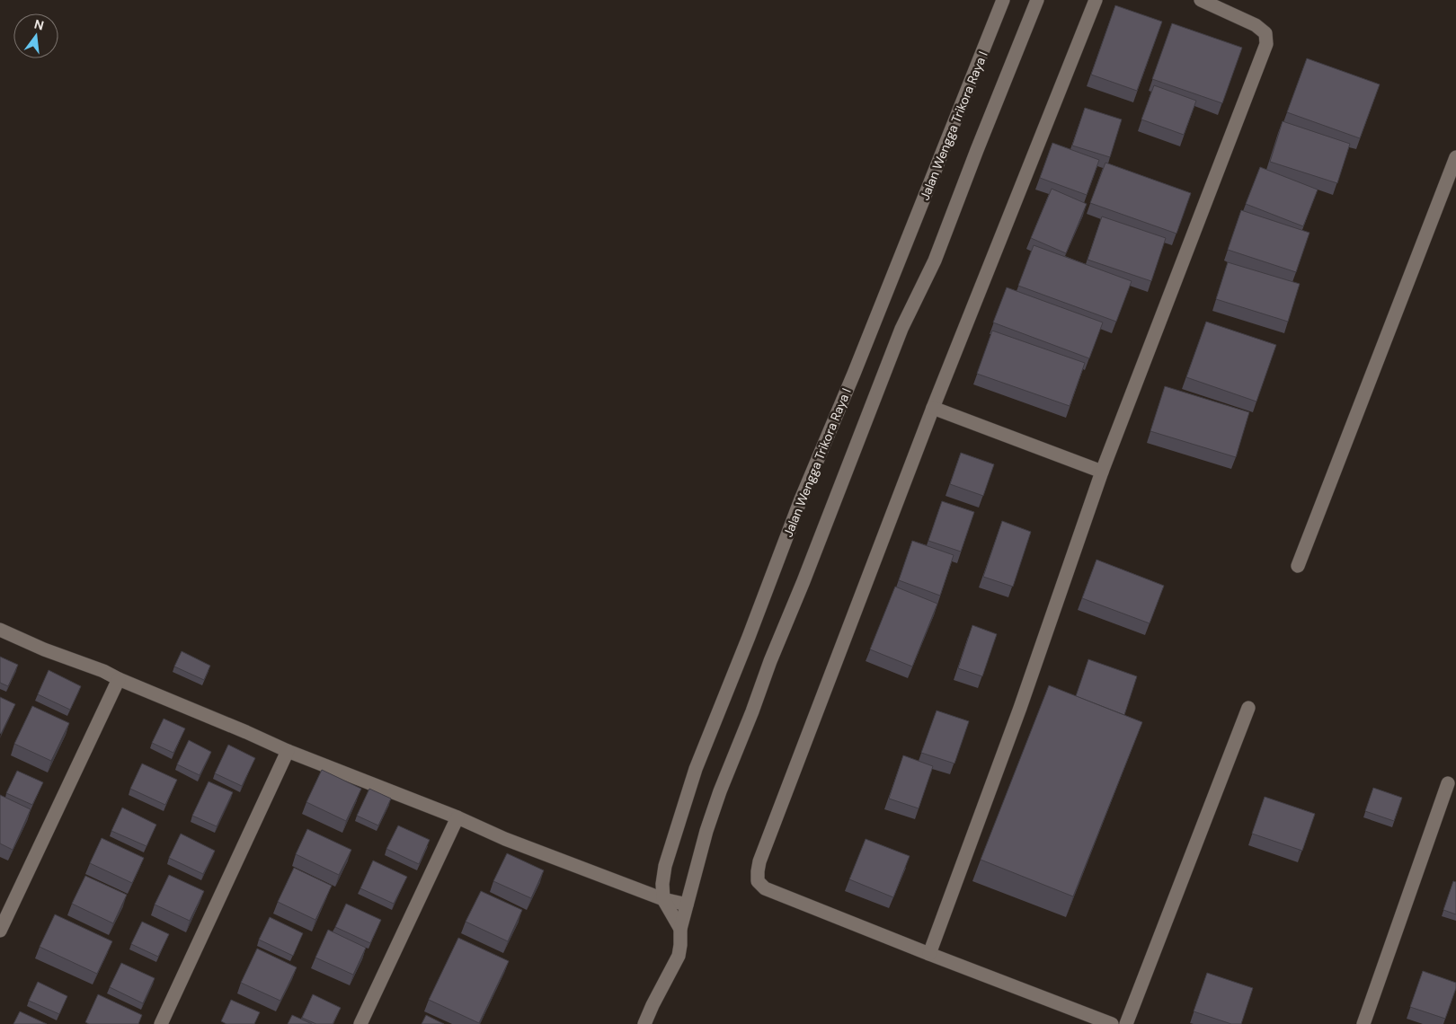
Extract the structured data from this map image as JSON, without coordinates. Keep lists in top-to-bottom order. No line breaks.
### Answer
{"streets":{"street":["Jalan Wengga Trikora Raya I"]},"north":"top"}
